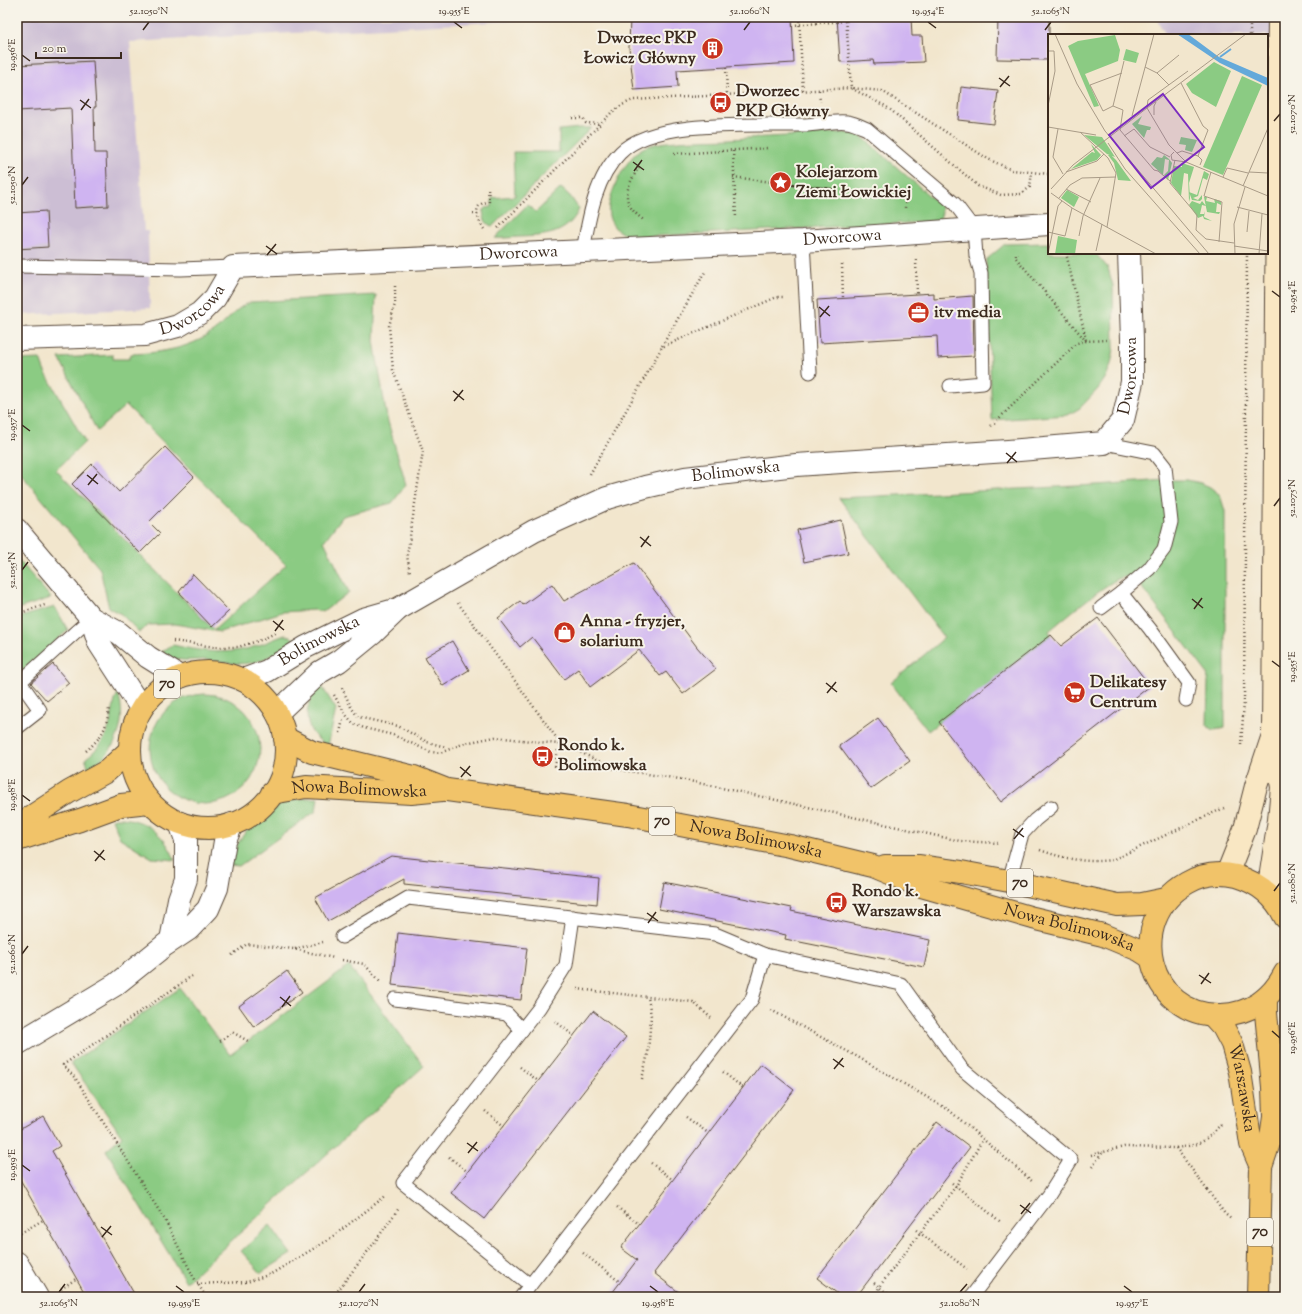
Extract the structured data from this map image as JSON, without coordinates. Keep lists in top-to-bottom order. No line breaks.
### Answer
{"streets":{"main road":["70","Nowa Bolimowska","Warszawska"],"street":["Dworcowa","Bolimowska"]},"crossings":[["Dworcowa","Bolimowska"],["Bolimowska","70"],["70","Nowa Bolimowska"],["70","Warszawska"]],"places":{"building":["Dworzec PKP Łowicz Główny"],"bus stop":["Dworzec PKP Główny","Rondo k. Bolimowska","Rondo k. Warszawska"],"place":["Kolejarzom Ziemi Łowickiej"],"office":["itv media"],"shop":["Anna - fryzjer, solarium"],"supermarket":["Delikatesy Centrum"]},"scale_bar":"20 m","coordinates":["52.1050°N","19.955°E","52.1060°N","19.954°E","52.1065°N","19.956°E","52.1070°N","19.957°E","52.1075°N","52.1055°N","19.958°E","52.1080°N","19.959°E"]}
